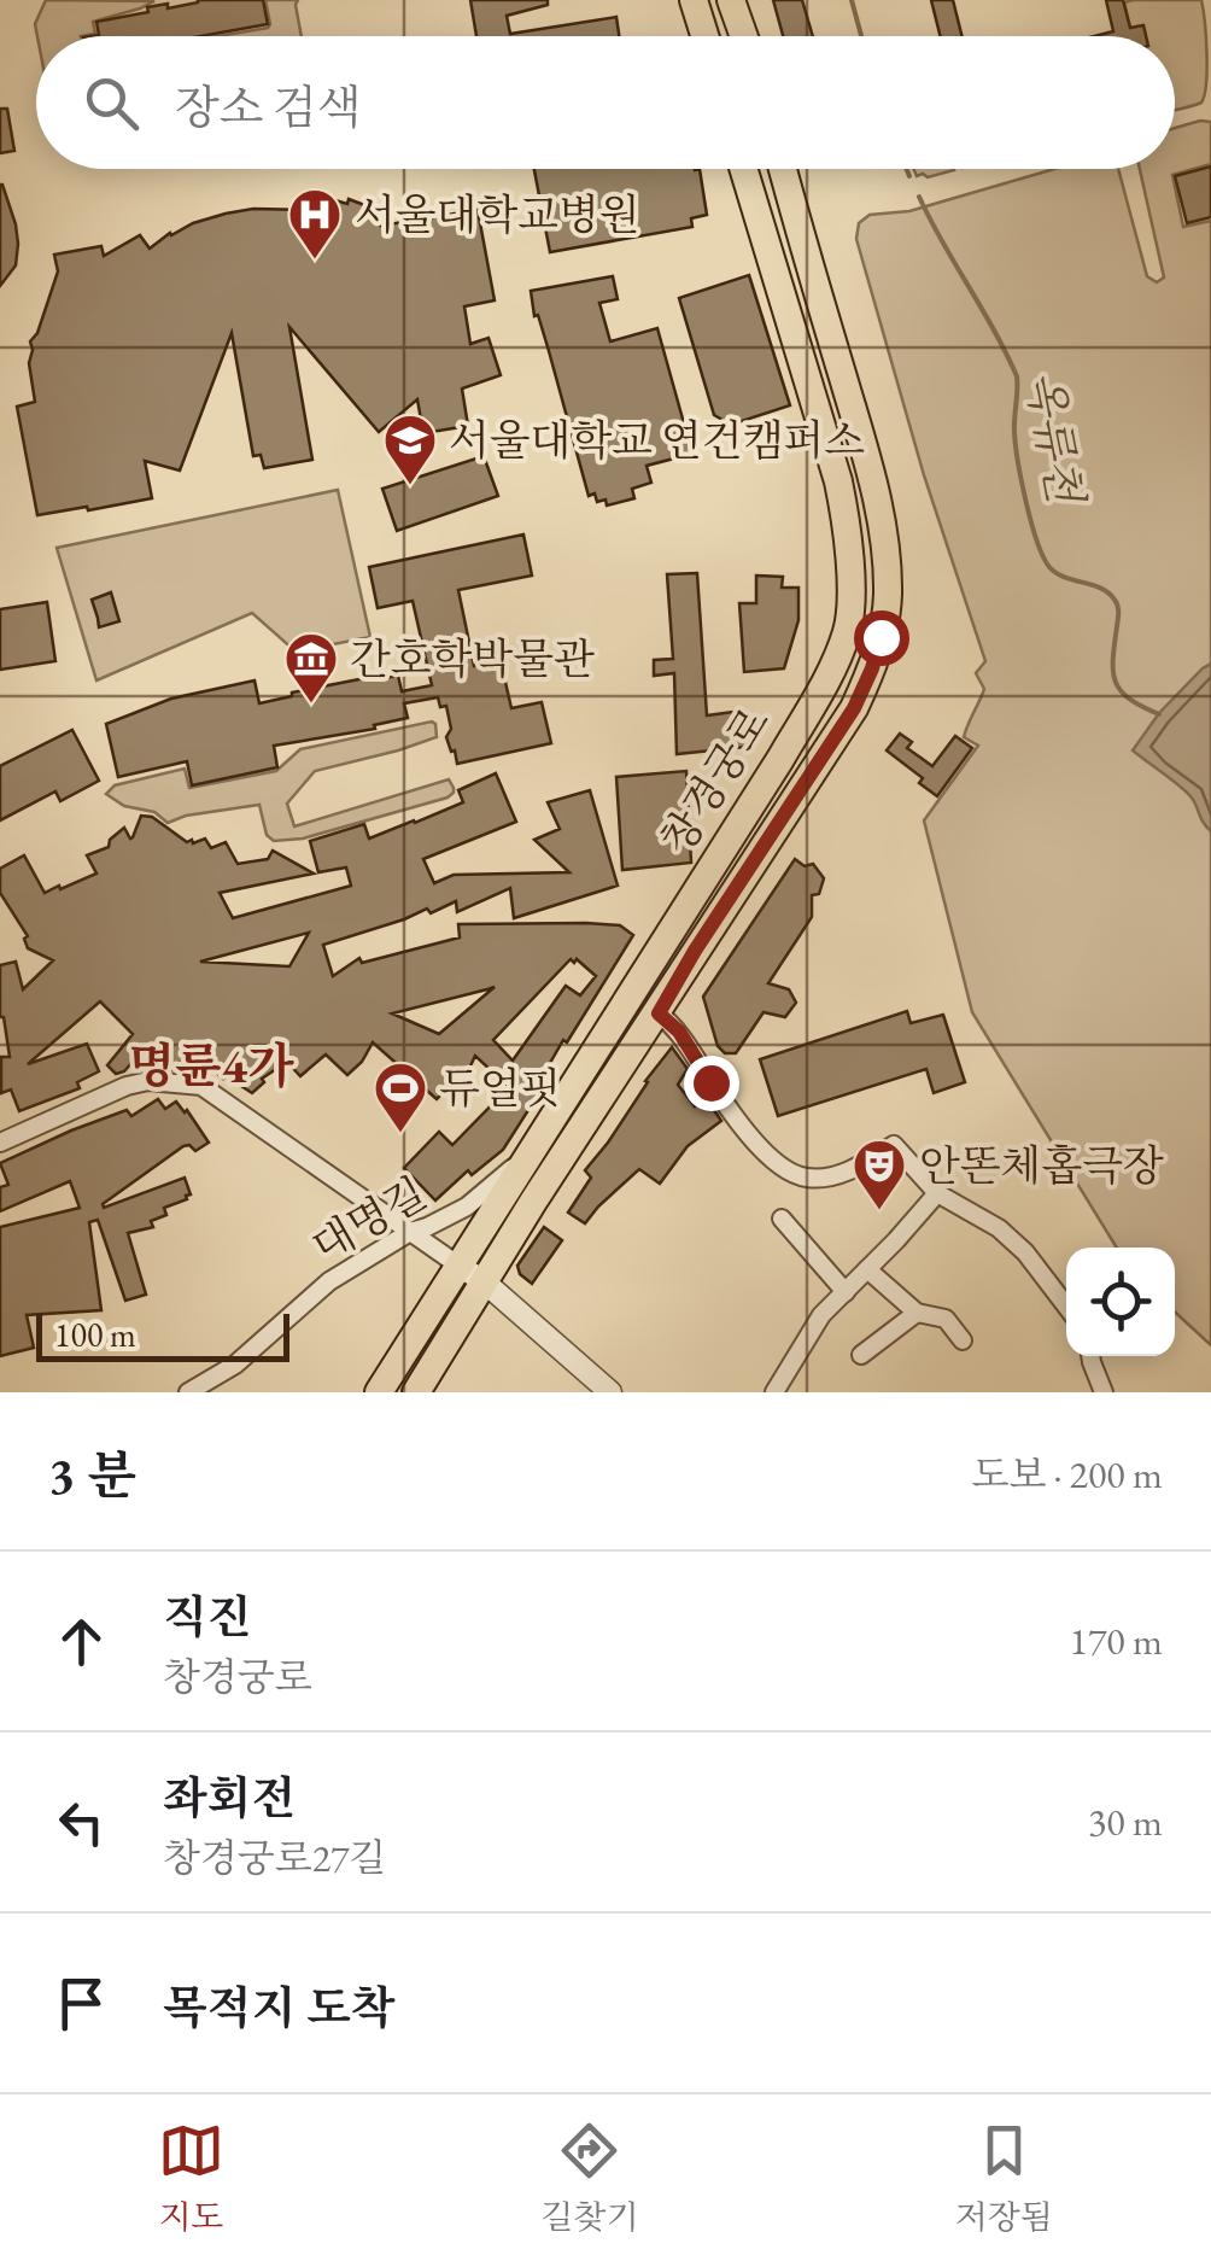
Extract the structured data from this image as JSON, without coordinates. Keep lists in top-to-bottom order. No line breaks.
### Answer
{"streets":{"main road":["창경궁로"],"street":["대명길"]},"crossings":[["창경궁로","대명길"]],"districts":["명륜4가"],"water":["옥류천"],"places":{"hospital":["서울대학교병원"],"school or university":["서울대학교 연건캠퍼스"],"museum":["간호학박물관"],"sports":["듀얼핏"],"theatre":["안똔체홉극장"]},"scale_bar":"100 m","page":{"search":"장소 검색","scale":"100 m","heading":["3 분","도보 · 200 m"],"list":[["직진","창경궁로","170 m"],["좌회전","창경궁로27길","30 m"],"목적지 도착"],"nav":["지도","길찾기","저장됨"]}}
